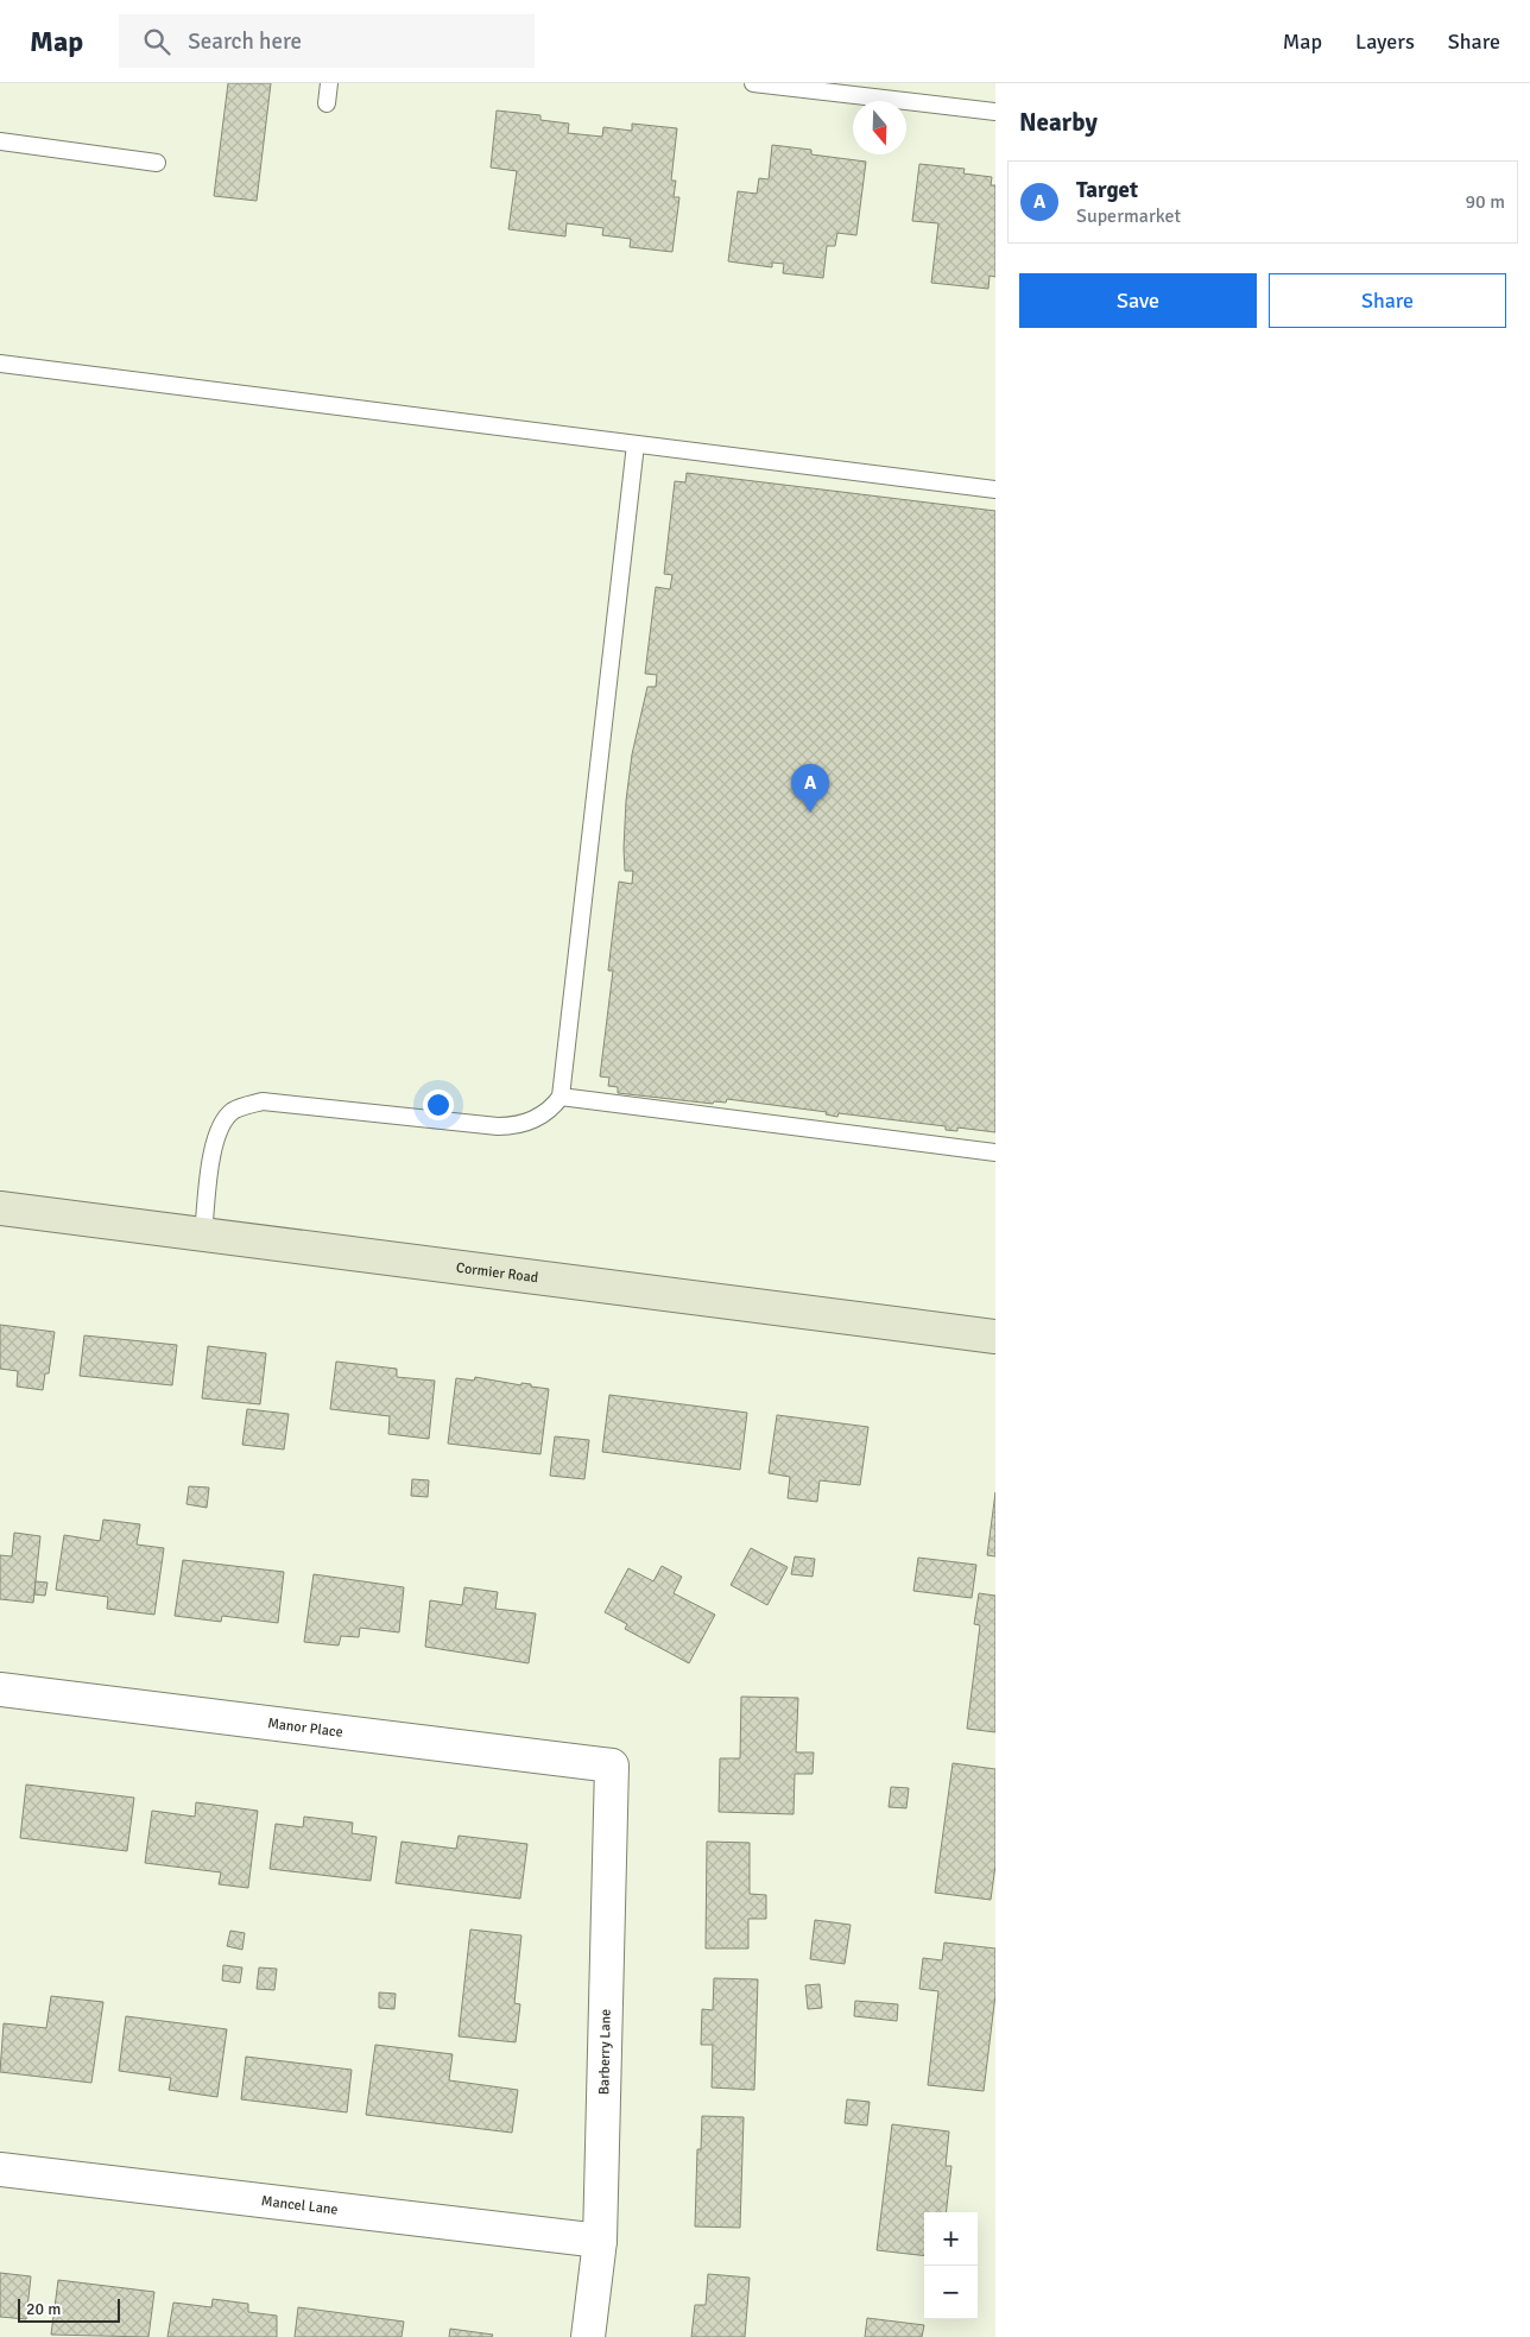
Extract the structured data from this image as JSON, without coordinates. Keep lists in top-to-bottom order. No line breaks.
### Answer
{"streets":{"street":["Cormier Road","Manor Place","Barberry Lane","Mancel Lane"]},"crossings":[["Manor Place","Barberry Lane"],["Barberry Lane","Mancel Lane"]],"scale_bar":"20 m","north":"bottom","page":{"header":"Map","search":"Search here","nav":["Map","Layers","Share"],"heading":"Nearby","list":[{"mark":"A","name":"Target","note":"Supermarket","value":"90 m"}],"buttons":["Save","Share"],"pins":"A","map_buttons":["+","−"],"scale":"20 m"}}
